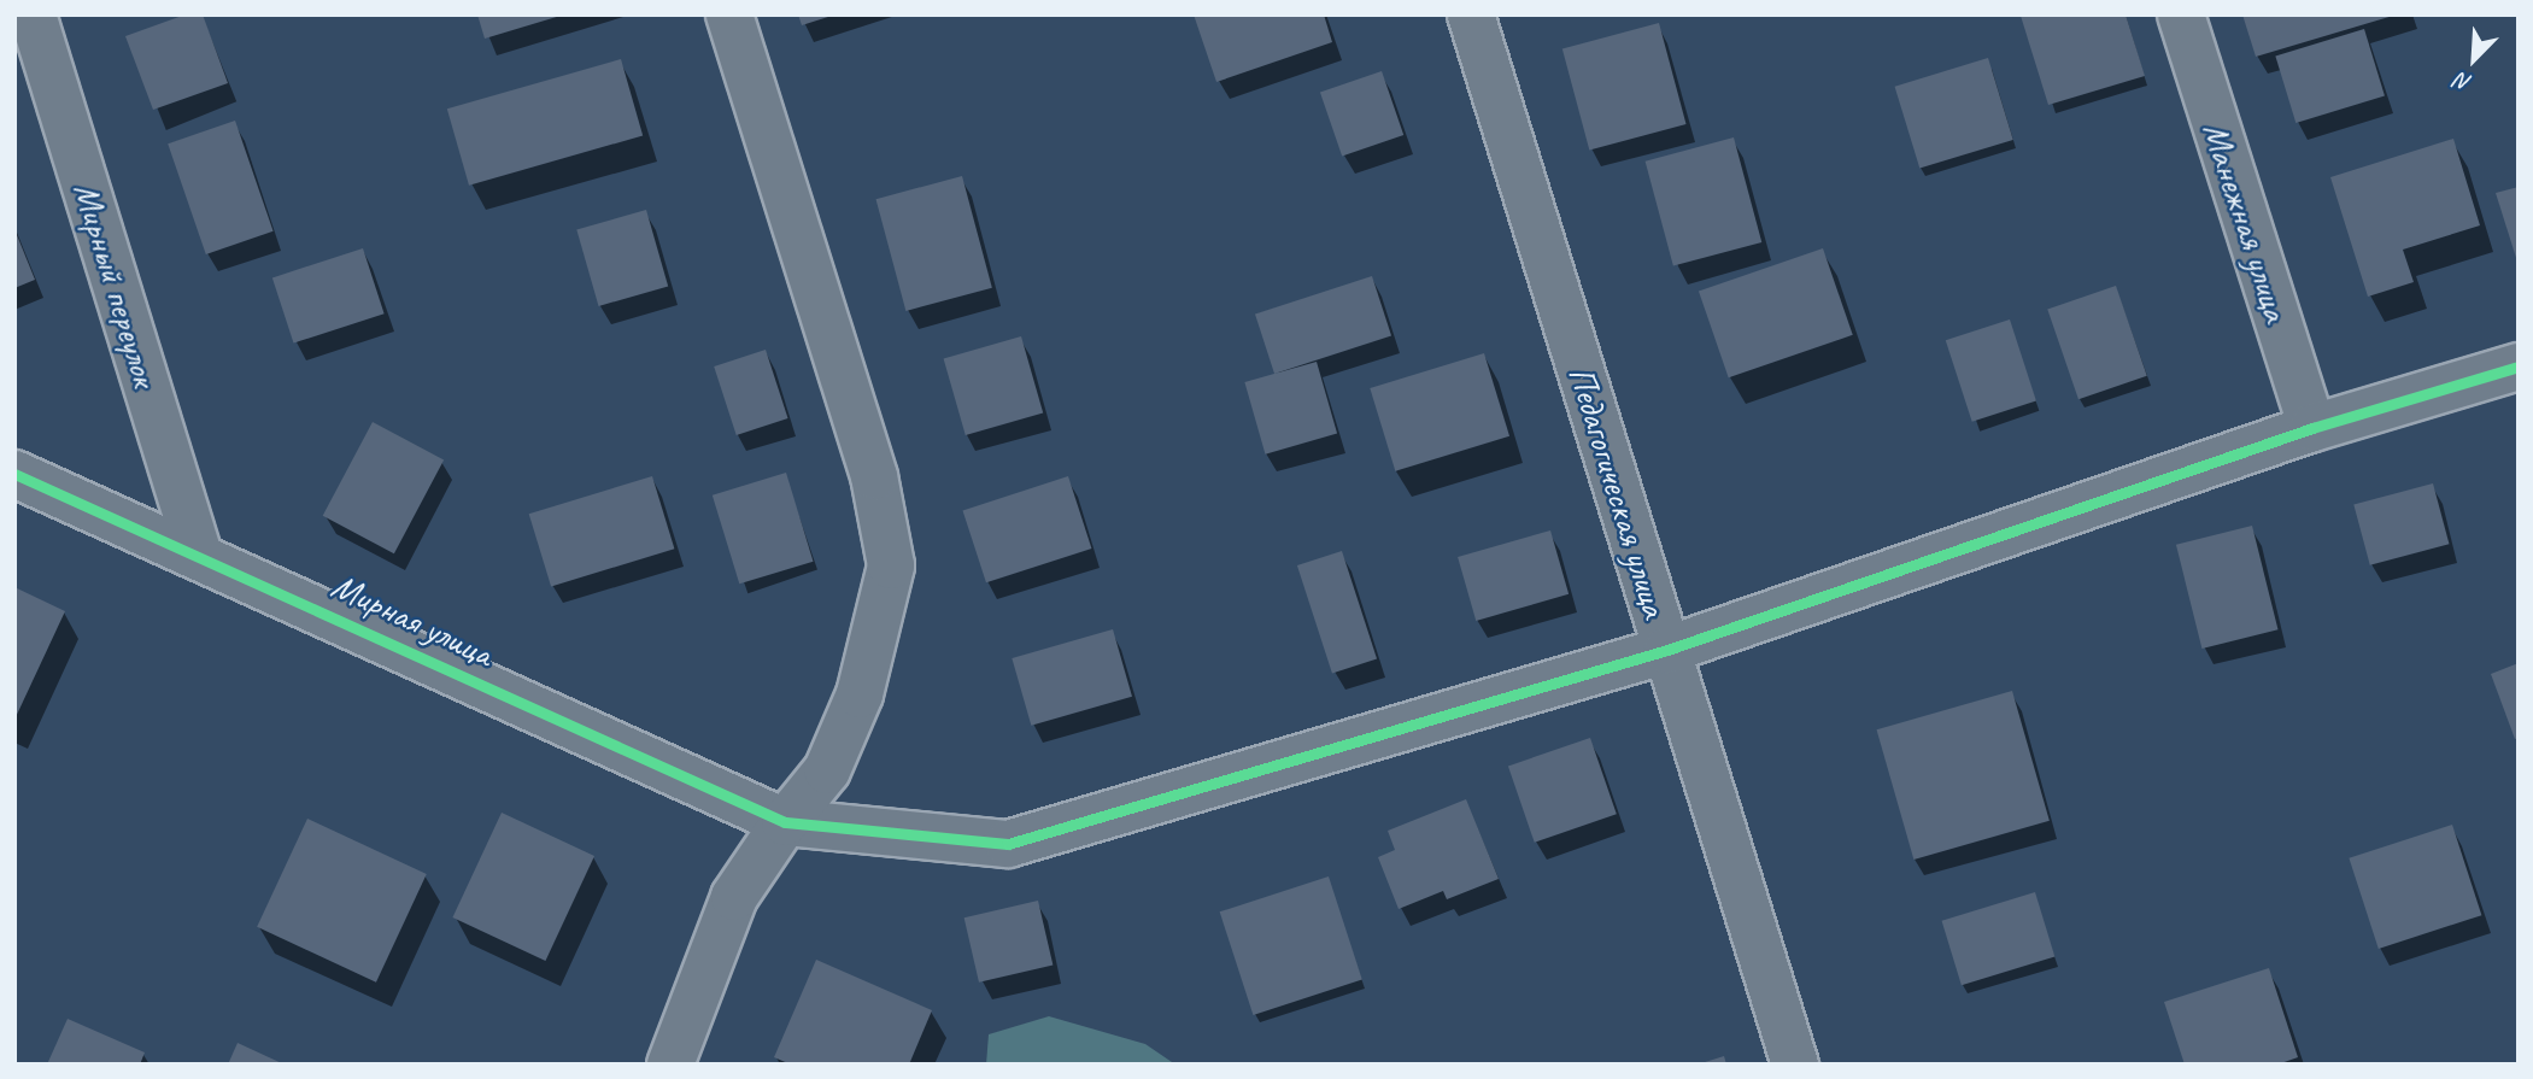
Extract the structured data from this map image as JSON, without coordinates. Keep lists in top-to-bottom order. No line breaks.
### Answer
{"streets":{"street":["Манежная улица","Мирный переулок","Педагогическая улица","Мирная улица"]},"crossings":[["Манежная улица","Мирная улица"],["Мирный переулок","Мирная улица"],["Педагогическая улица","Мирная улица"]],"north":"bottom left"}
